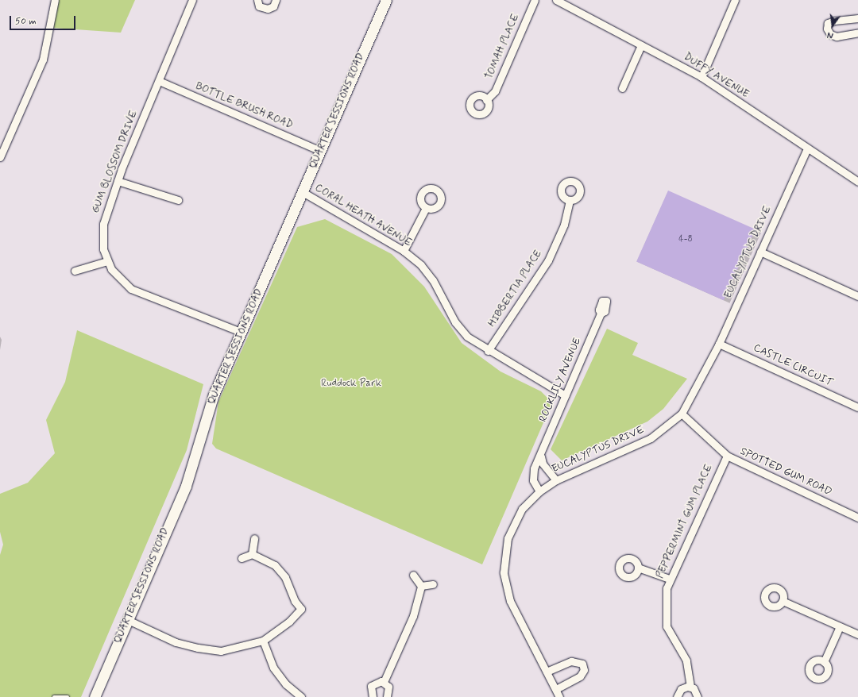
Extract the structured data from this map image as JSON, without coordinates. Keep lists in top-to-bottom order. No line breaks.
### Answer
{"streets":{"main road":["QUARTER SESSIONS ROAD"],"street":["TOMAH PLACE","DUFFY AVENUE","BOTTLE BRUSH ROAD","GUM BLOSSOM DRIVE","CORAL HEATH AVENUE","EUCALYPTUS DRIVE","HIBBERTIA PLACE","CASTLE CIRCUIT","ROCKLILY AVENUE","SPOTTED GUM ROAD","PEPPERMINT GUM PLACE"]},"crossings":[["DUFFY AVENUE","EUCALYPTUS DRIVE"],["BOTTLE BRUSH ROAD","QUARTER SESSIONS ROAD"],["BOTTLE BRUSH ROAD","GUM BLOSSOM DRIVE"],["QUARTER SESSIONS ROAD","GUM BLOSSOM DRIVE"],["QUARTER SESSIONS ROAD","CORAL HEATH AVENUE"],["CORAL HEATH AVENUE","HIBBERTIA PLACE"],["CORAL HEATH AVENUE","ROCKLILY AVENUE"],["EUCALYPTUS DRIVE","CASTLE CIRCUIT"],["EUCALYPTUS DRIVE","ROCKLILY AVENUE"],["EUCALYPTUS DRIVE","SPOTTED GUM ROAD"],["SPOTTED GUM ROAD","PEPPERMINT GUM PLACE"]],"parks":["Ruddock Park"],"house_numbers":["4-8"],"scale_bar":"50 m","north":"bottom"}
